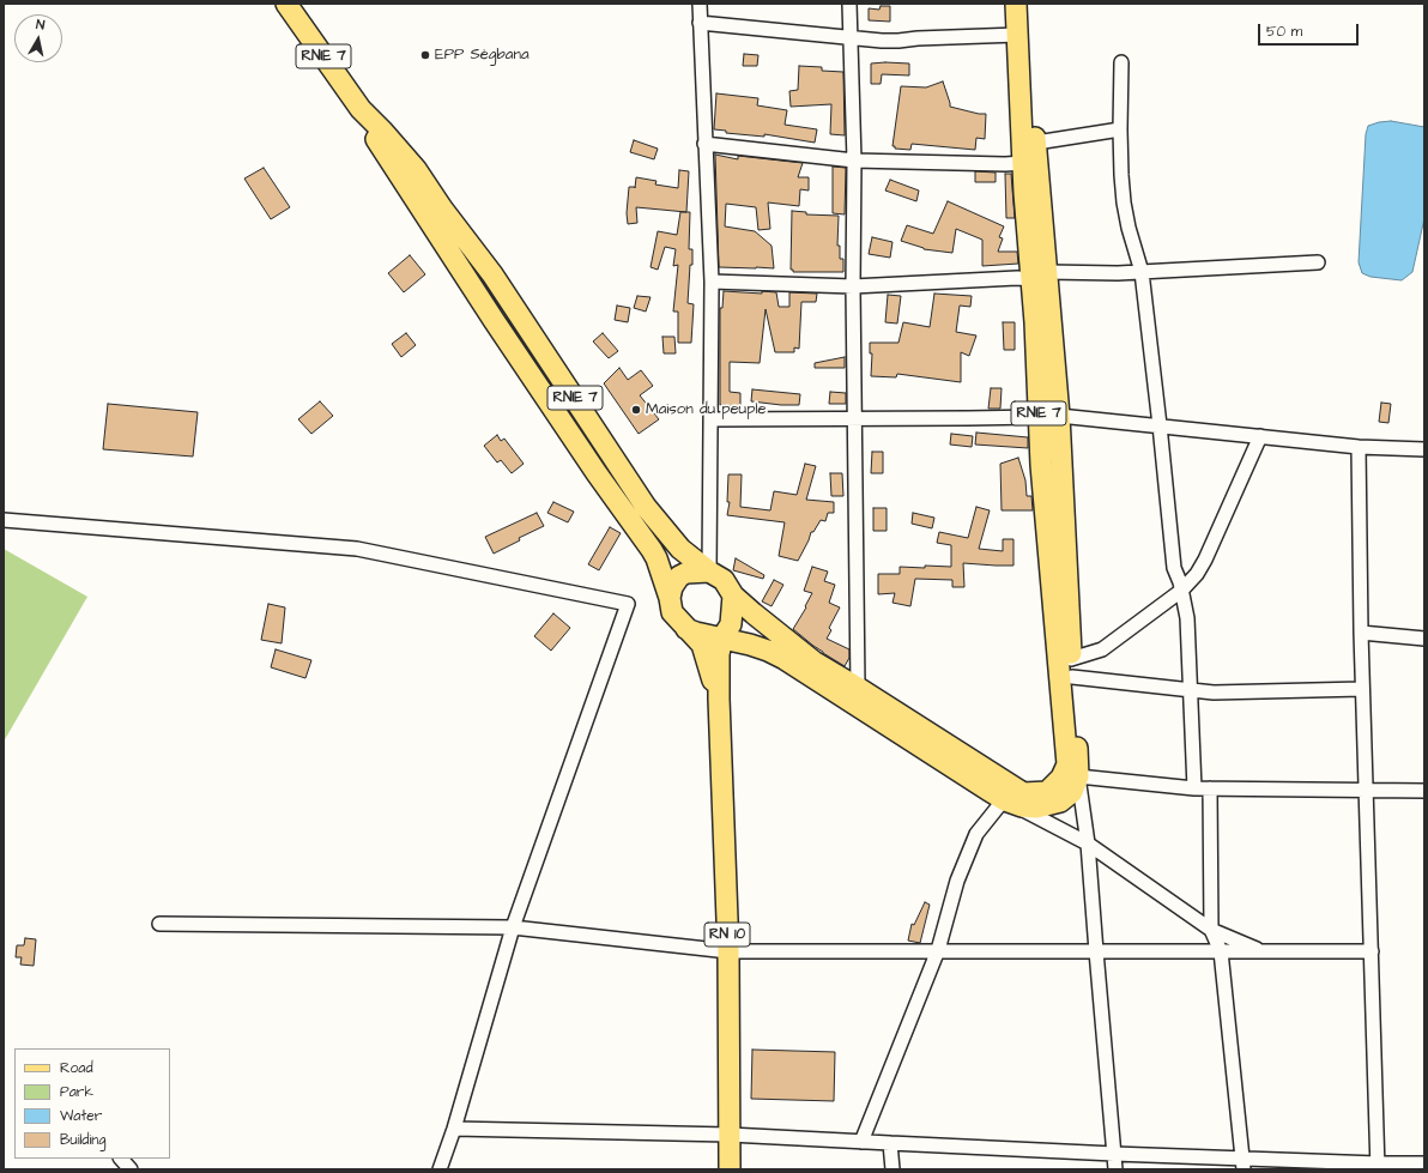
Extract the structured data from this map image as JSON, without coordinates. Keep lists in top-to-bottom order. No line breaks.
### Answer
{"streets":{"main road":["RNIE 7","RN 10"]},"crossings":[["RNIE 7","RN 10"]],"places":["EPP Sègbana","Maison du peuple"],"legend":["Road","Park","Water","Building"],"scale_bar":"50 m","north":"top"}
